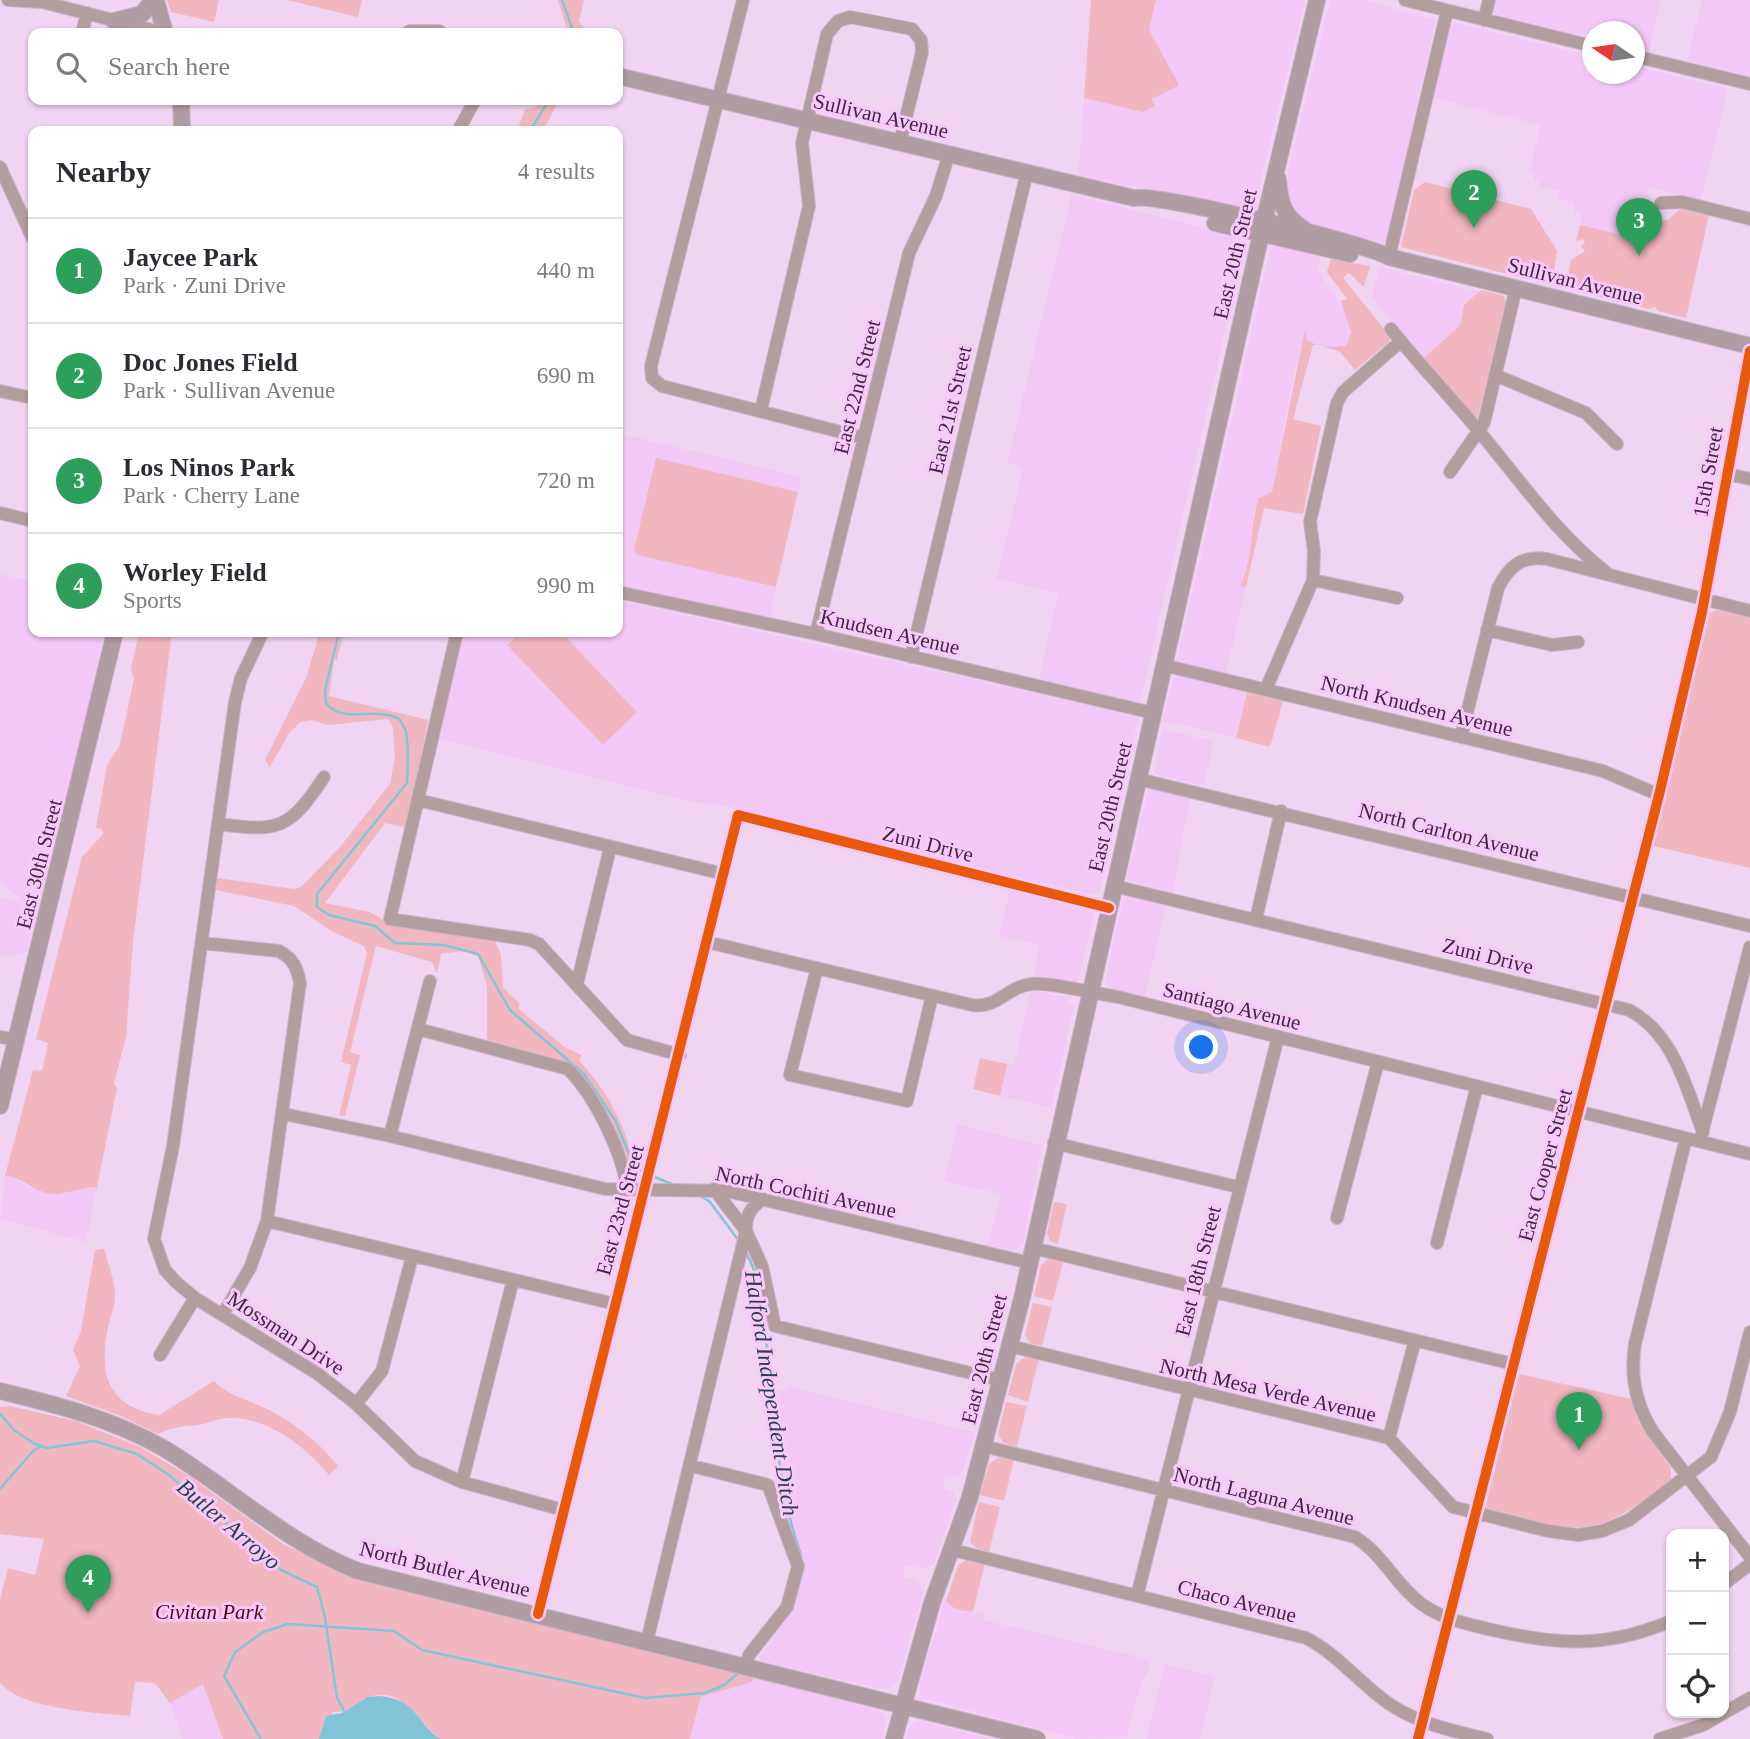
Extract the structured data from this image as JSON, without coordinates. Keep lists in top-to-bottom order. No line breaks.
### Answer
{"streets":{"main road":["Sullivan Avenue","East 20th Street","East 30th Street","North Butler Avenue"],"street":["East 22nd Street","East 21st Street","15th Street","Knudsen Avenue","North Knudsen Avenue","North Carlton Avenue","Zuni Drive","Santiago Avenue","East Cooper Street","North Cochiti Avenue","East 23rd Street","East 18th Street","Mossman Drive","North Mesa Verde Avenue","North Laguna Avenue","Chaco Avenue"]},"crossings":[["Sullivan Avenue","East 20th Street"],["Sullivan Avenue","East 22nd Street"],["Sullivan Avenue","East 21st Street"],["Sullivan Avenue","15th Street"],["East 20th Street","Knudsen Avenue"],["East 20th Street","North Knudsen Avenue"],["East 20th Street","North Carlton Avenue"],["East 20th Street","Zuni Drive"],["East 20th Street","Santiago Avenue"],["East 20th Street","North Cochiti Avenue"],["East 20th Street","North Mesa Verde Avenue"],["East 20th Street","North Laguna Avenue"],["East 20th Street","North Butler Avenue"],["East 20th Street","Chaco Avenue"],["East 22nd Street","Knudsen Avenue"],["East 21st Street","Knudsen Avenue"],["15th Street","East Cooper Street"],["North Knudsen Avenue","East Cooper Street"],["North Carlton Avenue","East Cooper Street"],["Zuni Drive","Santiago Avenue"],["Zuni Drive","East Cooper Street"],["Zuni Drive","East 23rd Street"],["Santiago Avenue","East Cooper Street"],["Santiago Avenue","East 23rd Street"],["Santiago Avenue","East 18th Street"],["East Cooper Street","North Cochiti Avenue"],["East Cooper Street","North Mesa Verde Avenue"],["East Cooper Street","North Laguna Avenue"],["East Cooper Street","Chaco Avenue"],["North Cochiti Avenue","East 23rd Street"],["North Cochiti Avenue","East 18th Street"],["East 23rd Street","Mossman Drive"],["East 23rd Street","North Butler Avenue"],["East 18th Street","North Mesa Verde Avenue"],["East 18th Street","North Laguna Avenue"],["East 18th Street","Chaco Avenue"]],"water":["Halford Independent Ditch","Butler Arroyo"],"parks":["Civitan Park"],"north":"left","page":{"search":"Search here","heading":["Nearby","4 results"],"pins":["2","3","1","4"],"list":[{"mark":"1","name":"Jaycee Park","note":"Park · Zuni Drive","value":"440 m"},{"mark":"2","name":"Doc Jones Field","note":"Park · Sullivan Avenue","value":"690 m"},{"mark":"3","name":"Los Ninos Park","note":"Park · Cherry Lane","value":"720 m"},{"mark":"4","name":"Worley Field","note":"Sports","value":"990 m"}],"map_buttons":["+","−"]}}
